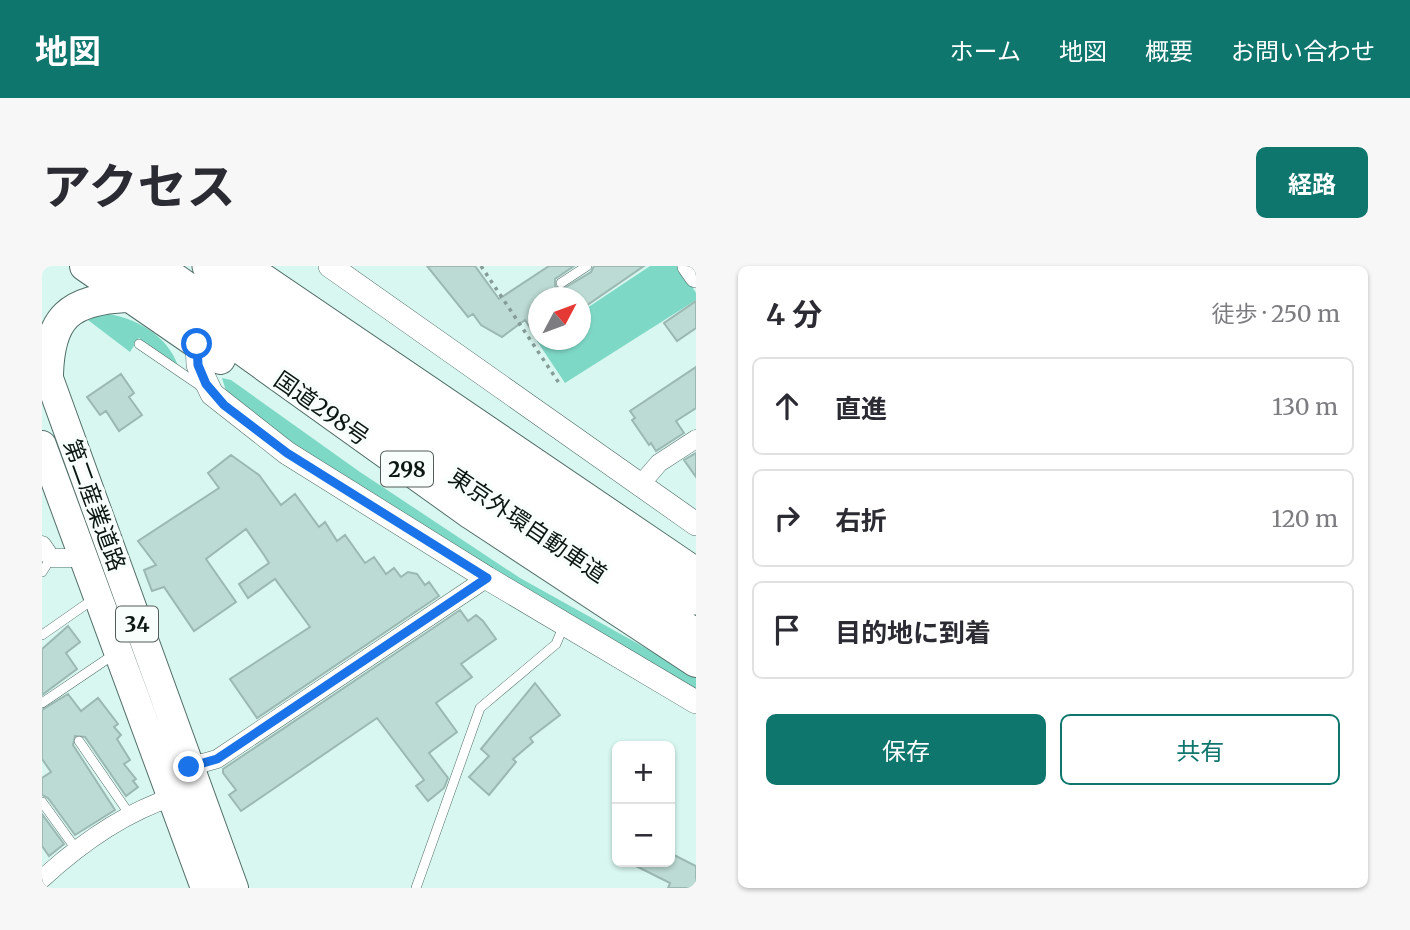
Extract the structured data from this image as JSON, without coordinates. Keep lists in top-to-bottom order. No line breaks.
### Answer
{"streets":{"highway":["国道298号","298","東京外環自動車道"],"main road":["第二産業道路","34"]},"crossings":[["国道298号","298"]],"north":"top right","page":{"header":"地図","nav":["ホーム","地図","概要","お問い合わせ"],"title":"アクセス","buttons":["経路",["保存","共有"]],"heading":["4 分","徒歩 · 250 m"],"list":[["直進","130 m"],["右折","120 m"],"目的地に到着"],"map_buttons":["+","−"]}}
